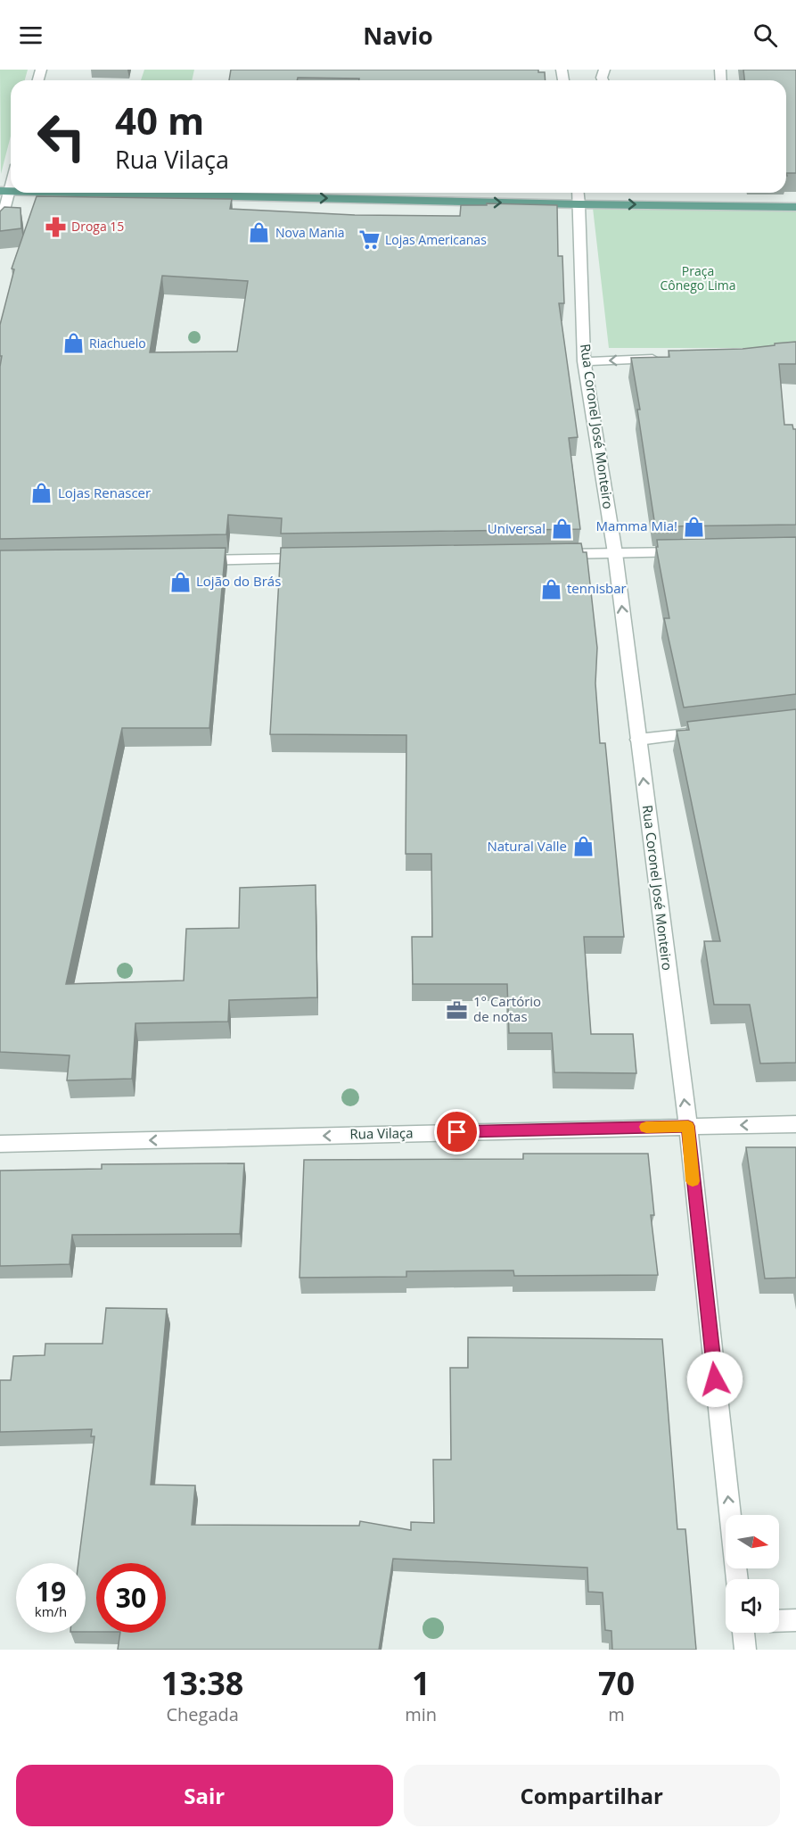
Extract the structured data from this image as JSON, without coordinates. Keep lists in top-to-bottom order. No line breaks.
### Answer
{"streets":{"street":["Rua Coronel José Monteiro","Rua Vilaça"]},"crossings":[["Rua Coronel José Monteiro","Rua Vilaça"]],"one_way":["Rua Coronel José Monteiro","Rua Vilaça"],"parks":["Praça Cônego Lima"],"places":{"pharmacy":["Droga 15"],"shop":["Nova Mania","Riachuelo","Lojas Renascer","Mamma Mia!","Universal","Lojão do Brás","tennisbar","Natural Valle"],"supermarket":["Lojas Americanas"],"office":["1° Cartório de notas"]},"north":"right","page":{"header":"Navio","turn":["40 m","Rua Vilaça"],"speed":"19 km/h","limit":"30","eta":["13:38","Chegada","1","min","70","m"],"buttons":["Sair","Compartilhar"]}}
